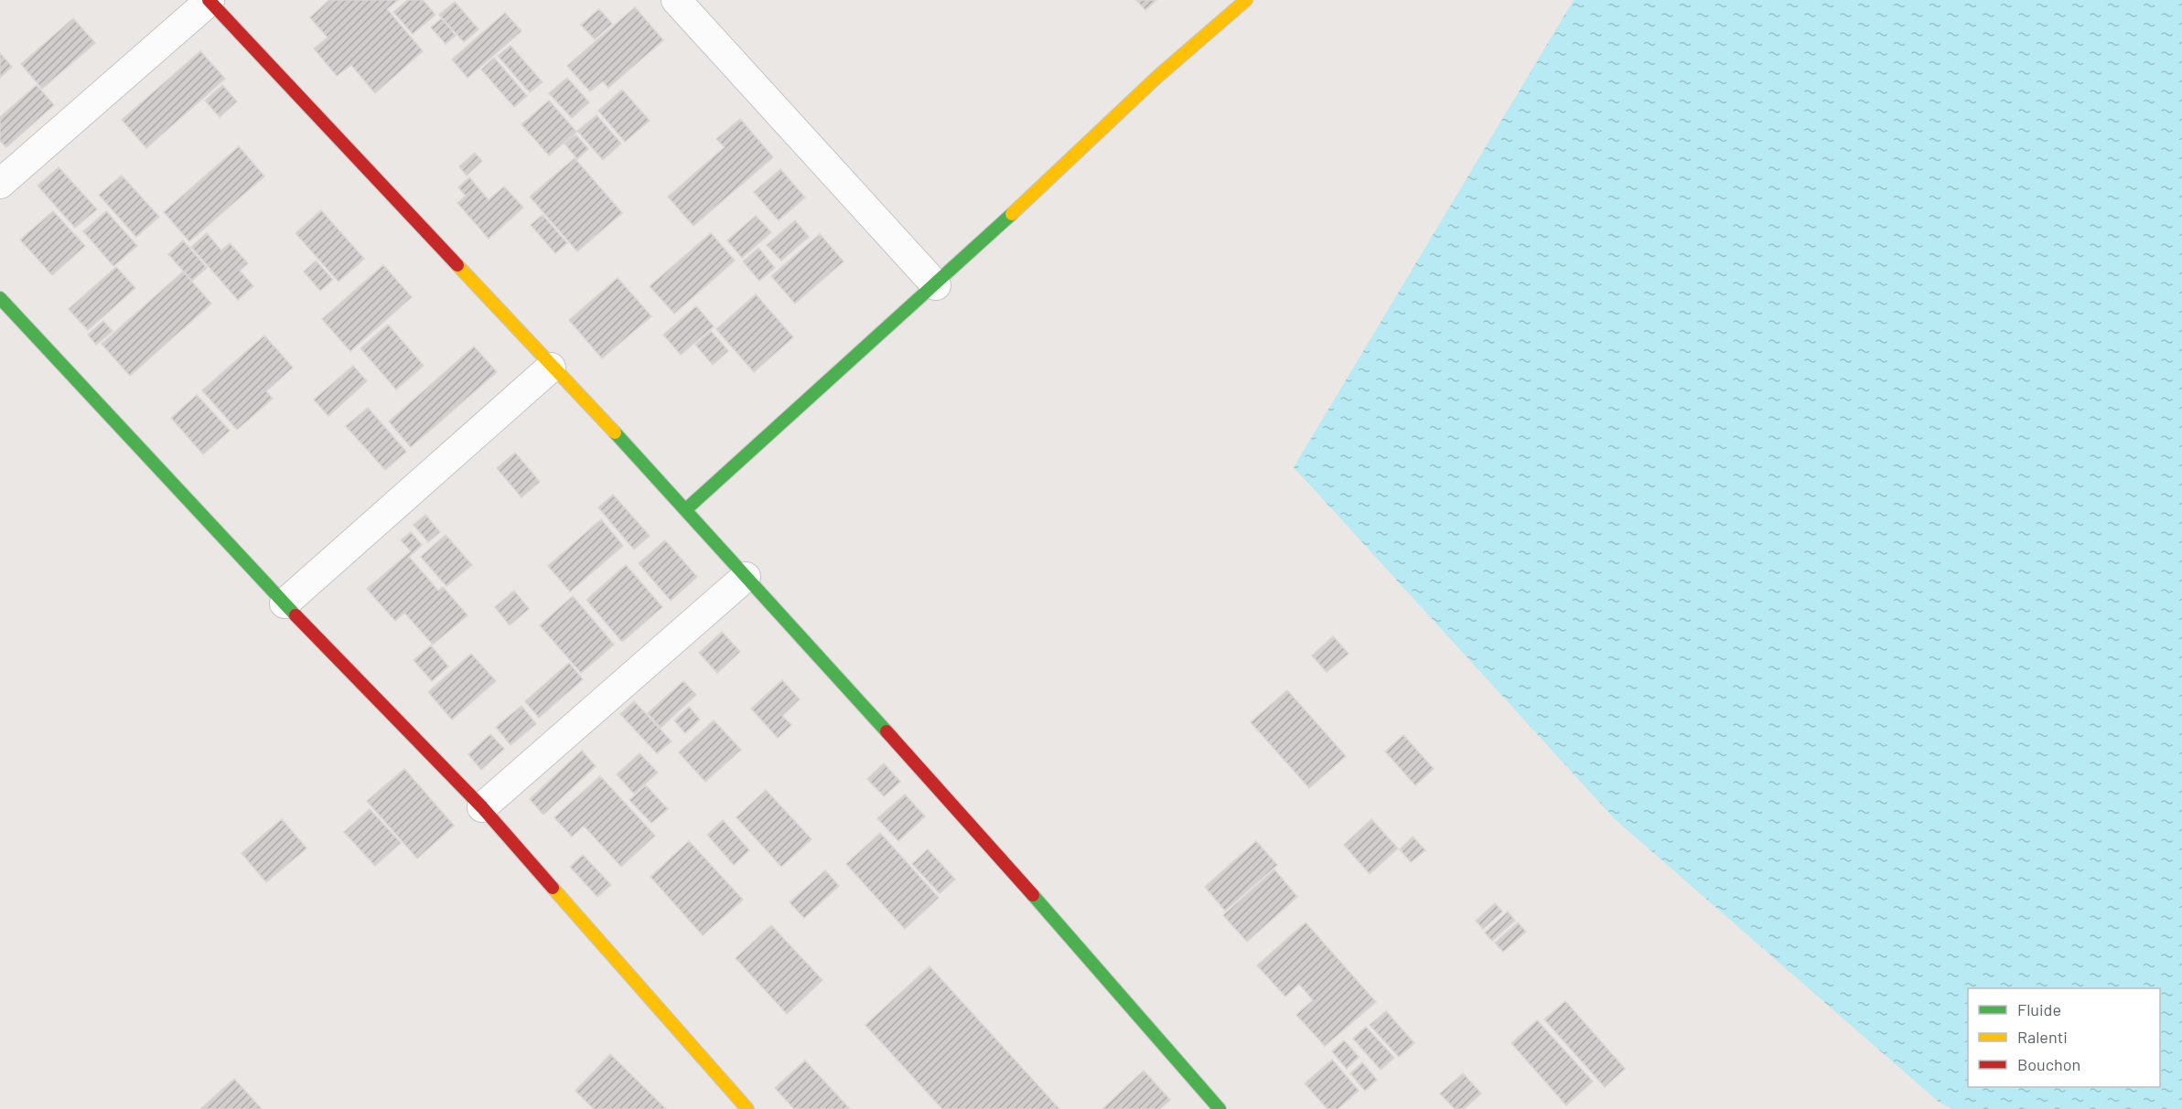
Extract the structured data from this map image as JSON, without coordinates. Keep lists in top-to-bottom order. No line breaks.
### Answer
{"legend":["Fluide","Ralenti","Bouchon"]}
